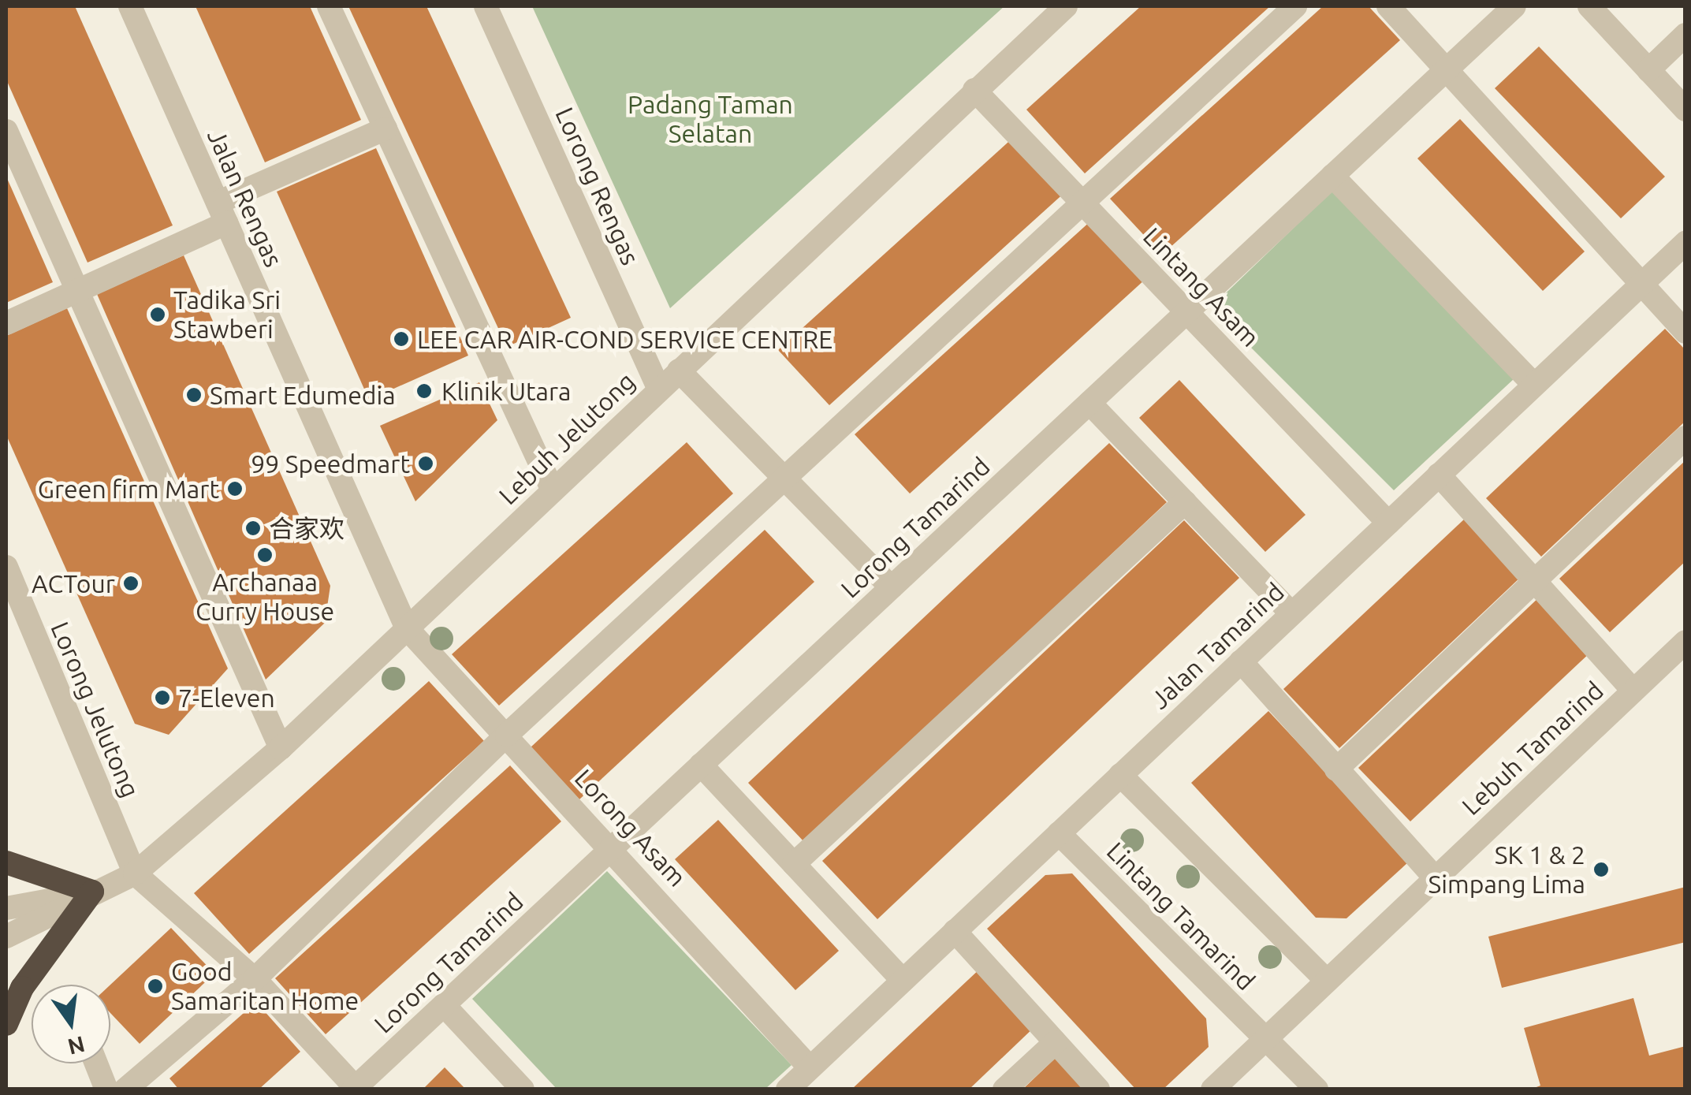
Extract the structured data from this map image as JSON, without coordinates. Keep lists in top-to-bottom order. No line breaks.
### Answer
{"streets":{"street":["Lorong Rengas","Jalan Rengas","Lintang Asam","Lebuh Jelutong","Lorong Tamarind","Jalan Tamarind","Lorong Jelutong","Lebuh Tamarind","Lorong Asam","Lintang Tamarind"]},"crossings":[["Lorong Rengas","Lebuh Jelutong"],["Jalan Rengas","Lebuh Jelutong"],["Jalan Rengas","Lorong Asam"],["Lintang Asam","Lebuh Jelutong"],["Lintang Asam","Lorong Tamarind"],["Lintang Asam","Jalan Tamarind"],["Lebuh Jelutong","Lorong Jelutong"],["Lebuh Jelutong","Lorong Asam"],["Lorong Tamarind","Lorong Asam"],["Jalan Tamarind","Lorong Asam"],["Jalan Tamarind","Lintang Tamarind"],["Lebuh Tamarind","Lintang Tamarind"]],"parks":["Padang Taman Selatan"],"places":["Tadika Sri Stawberi","LEE CAR AIR-COND SERVICE CENTRE","Klinik Utara","Smart Edumedia","99 Speedmart","Green firm Mart","合家欢","Archanaa Curry House","ACTour","7-Eleven","SK 1 & 2 Simpang Lima","Good Samaritan Home"],"north":"bottom"}
